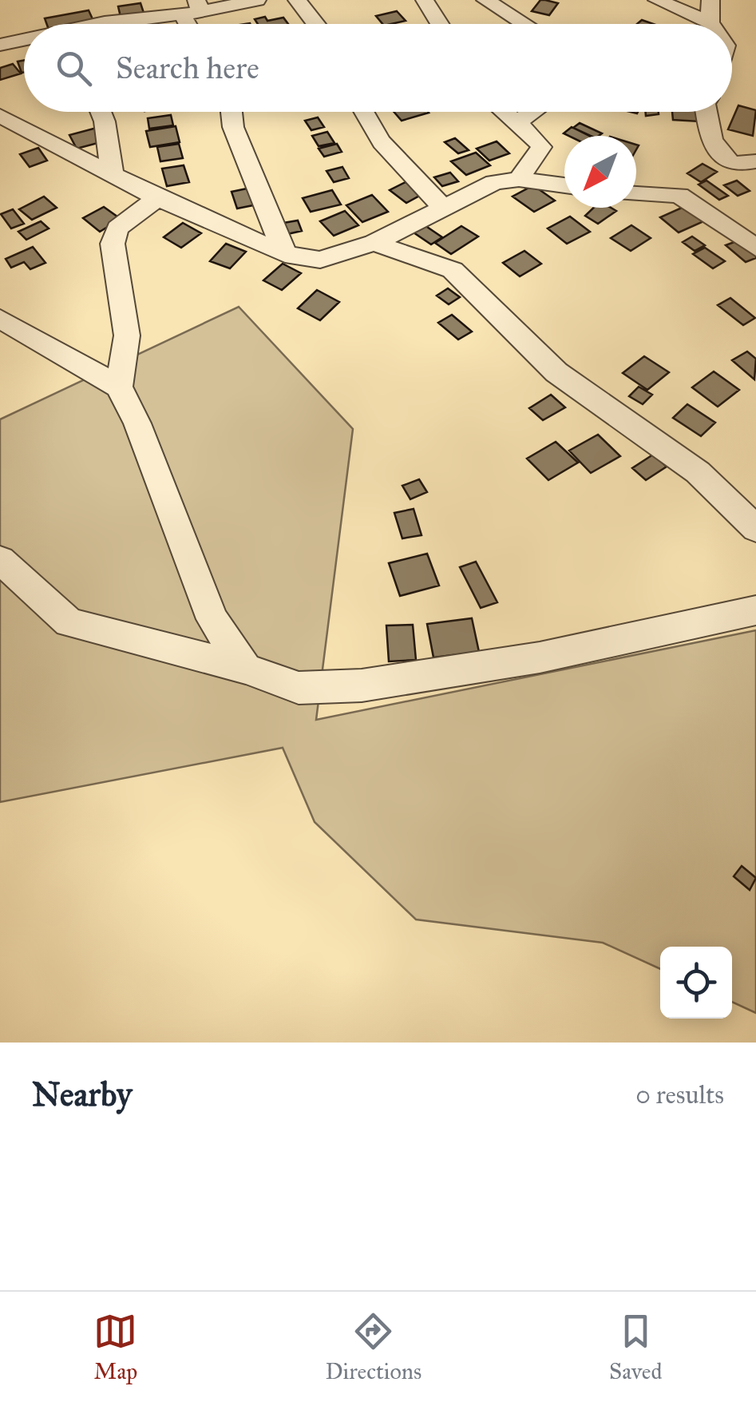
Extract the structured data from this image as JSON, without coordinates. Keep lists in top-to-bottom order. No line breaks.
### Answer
{"north":"bottom left","page":{"search":"Search here","heading":["Nearby","0 results"],"nav":["Map","Directions","Saved"]}}
